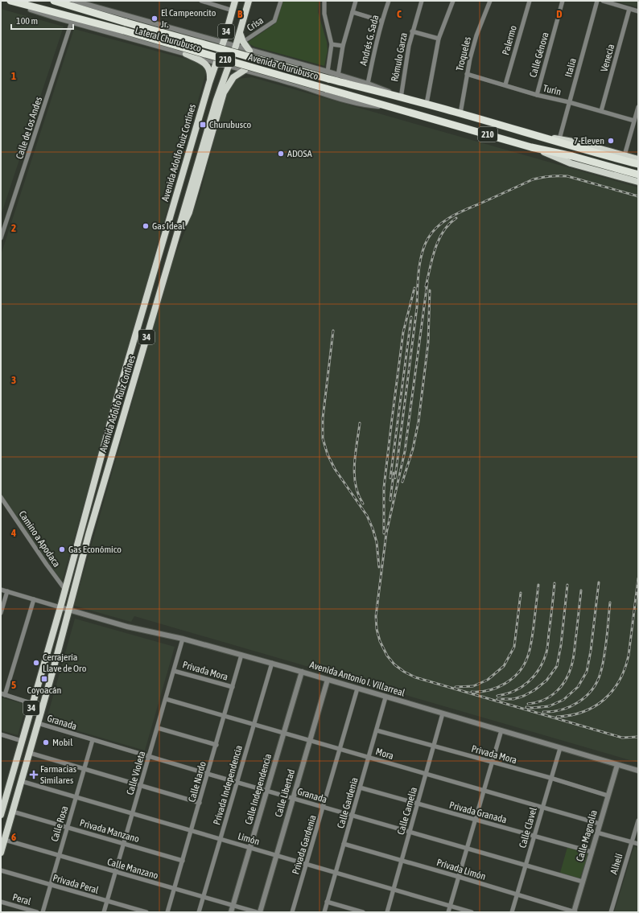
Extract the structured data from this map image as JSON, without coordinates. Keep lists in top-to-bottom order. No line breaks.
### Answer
{"streets":{"highway":["210","Avenida Churubusco"],"main road":["34","Avenida Adolfo Ruiz Cortínes"],"street":["Crisa","Lateral Churubusco","Andrés G. Sada","Palermo","Troqueles","Calle Génova","Rómulo Garza","Venecia","Italia","Turín","Calle de Los Andes","Camino a Apodaca","Privada Mora","Avenida Antonio I. Villarreal","Granada","Mora","Calle Violeta","Calle Nardo","Privada Independencia","Calle Independencia","Calle Libertad","Calle Gardenia","Calle Camelia","Privada Granada","Calle Rosa","Calle Clavel","Privada Manzano","Calle Magnolia","Limón","Privada Gardenia","Alhelí","Calle Manzano","Privada Limón","Privada Peral","Peral"]},"crossings":[["34","Avenida Adolfo Ruiz Cortínes"],["34","Camino a Apodaca"],["34","Avenida Antonio I. Villarreal"],["34","Granada"],["34","Privada Manzano"],["34","Limón"],["34","Calle Manzano"],["Lateral Churubusco","Andrés G. Sada"],["Lateral Churubusco","Avenida Churubusco"],["Lateral Churubusco","Calle de Los Andes"],["Lateral Churubusco","Avenida Adolfo Ruiz Cortínes"],["Palermo","Turín"],["Troqueles","Avenida Churubusco"],["Troqueles","Turín"],["Calle Génova","Turín"],["Rómulo Garza","Avenida Churubusco"],["Venecia","Turín"],["Avenida Churubusco","Italia"],["Italia","Turín"],["Avenida Adolfo Ruiz Cortínes","Camino a Apodaca"],["Avenida Adolfo Ruiz Cortínes","Avenida Antonio I. Villarreal"],["Privada Mora","Calle Violeta"],["Privada Mora","Calle Nardo"],["Privada Mora","Calle Gardenia"],["Privada Mora","Calle Camelia"],["Privada Mora","Calle Clavel"],["Privada Mora","Calle Magnolia"],["Avenida Antonio I. Villarreal","Calle Violeta"],["Avenida Antonio I. Villarreal","Calle Nardo"],["Avenida Antonio I. Villarreal","Privada Independencia"],["Avenida Antonio I. Villarreal","Calle Independencia"],["Avenida Antonio I. Villarreal","Calle Libertad"],["Avenida Antonio I. Villarreal","Calle Gardenia"],["Avenida Antonio I. Villarreal","Calle Camelia"],["Avenida Antonio I. Villarreal","Calle Clavel"],["Avenida Antonio I. Villarreal","Calle Magnolia"],["Avenida Antonio I. Villarreal","Privada Gardenia"],["Granada","Calle Violeta"],["Granada","Calle Nardo"],["Granada","Privada Independencia"],["Granada","Calle Independencia"],["Granada","Calle Libertad"],["Granada","Calle Gardenia"],["Granada","Calle Camelia"],["Granada","Calle Rosa"],["Granada","Calle Clavel"],["Granada","Calle Magnolia"],["Granada","Privada Gardenia"],["Mora","Calle Violeta"],["Mora","Calle Nardo"],["Mora","Privada Independencia"],["Mora","Calle Independencia"],["Mora","Calle Libertad"],["Mora","Calle Gardenia"],["Mora","Calle Camelia"],["Mora","Calle Clavel"],["Mora","Calle Magnolia"],["Mora","Privada Gardenia"],["Calle Violeta","Privada Manzano"],["Calle Violeta","Limón"],["Calle Violeta","Calle Manzano"],["Calle Violeta","Privada Peral"],["Calle Nardo","Privada Manzano"],["Calle Nardo","Limón"],["Calle Nardo","Calle Manzano"],["Privada Independencia","Limón"],["Privada Independencia","Calle Manzano"],["Calle Independencia","Limón"],["Calle Independencia","Calle Manzano"],["Calle Libertad","Limón"],["Calle Gardenia","Privada Granada"],["Calle Gardenia","Limón"],["Calle Gardenia","Privada Limón"],["Calle Camelia","Privada Granada"],["Calle Camelia","Limón"],["Calle Camelia","Privada Limón"],["Privada Granada","Calle Clavel"],["Privada Granada","Calle Magnolia"],["Calle Rosa","Privada Manzano"],["Calle Rosa","Limón"],["Calle Rosa","Calle Manzano"],["Calle Rosa","Privada Peral"],["Calle Clavel","Privada Limón"],["Calle Magnolia","Privada Limón"],["Limón","Privada Gardenia"]],"places":{"other":["El Campeoncito Jr.","7-Eleven","ADOSA","Gas Ideal","Gas Económico","Cerrajería Llave de Oro","Mobil"],"transit":["Churubusco","Coyoacán"],"health":["Farmacias Similares"]},"scale_bar":"100 m","grid":{"columns":["B","C","D"],"rows":["1","2","3","4","5","6"]}}
